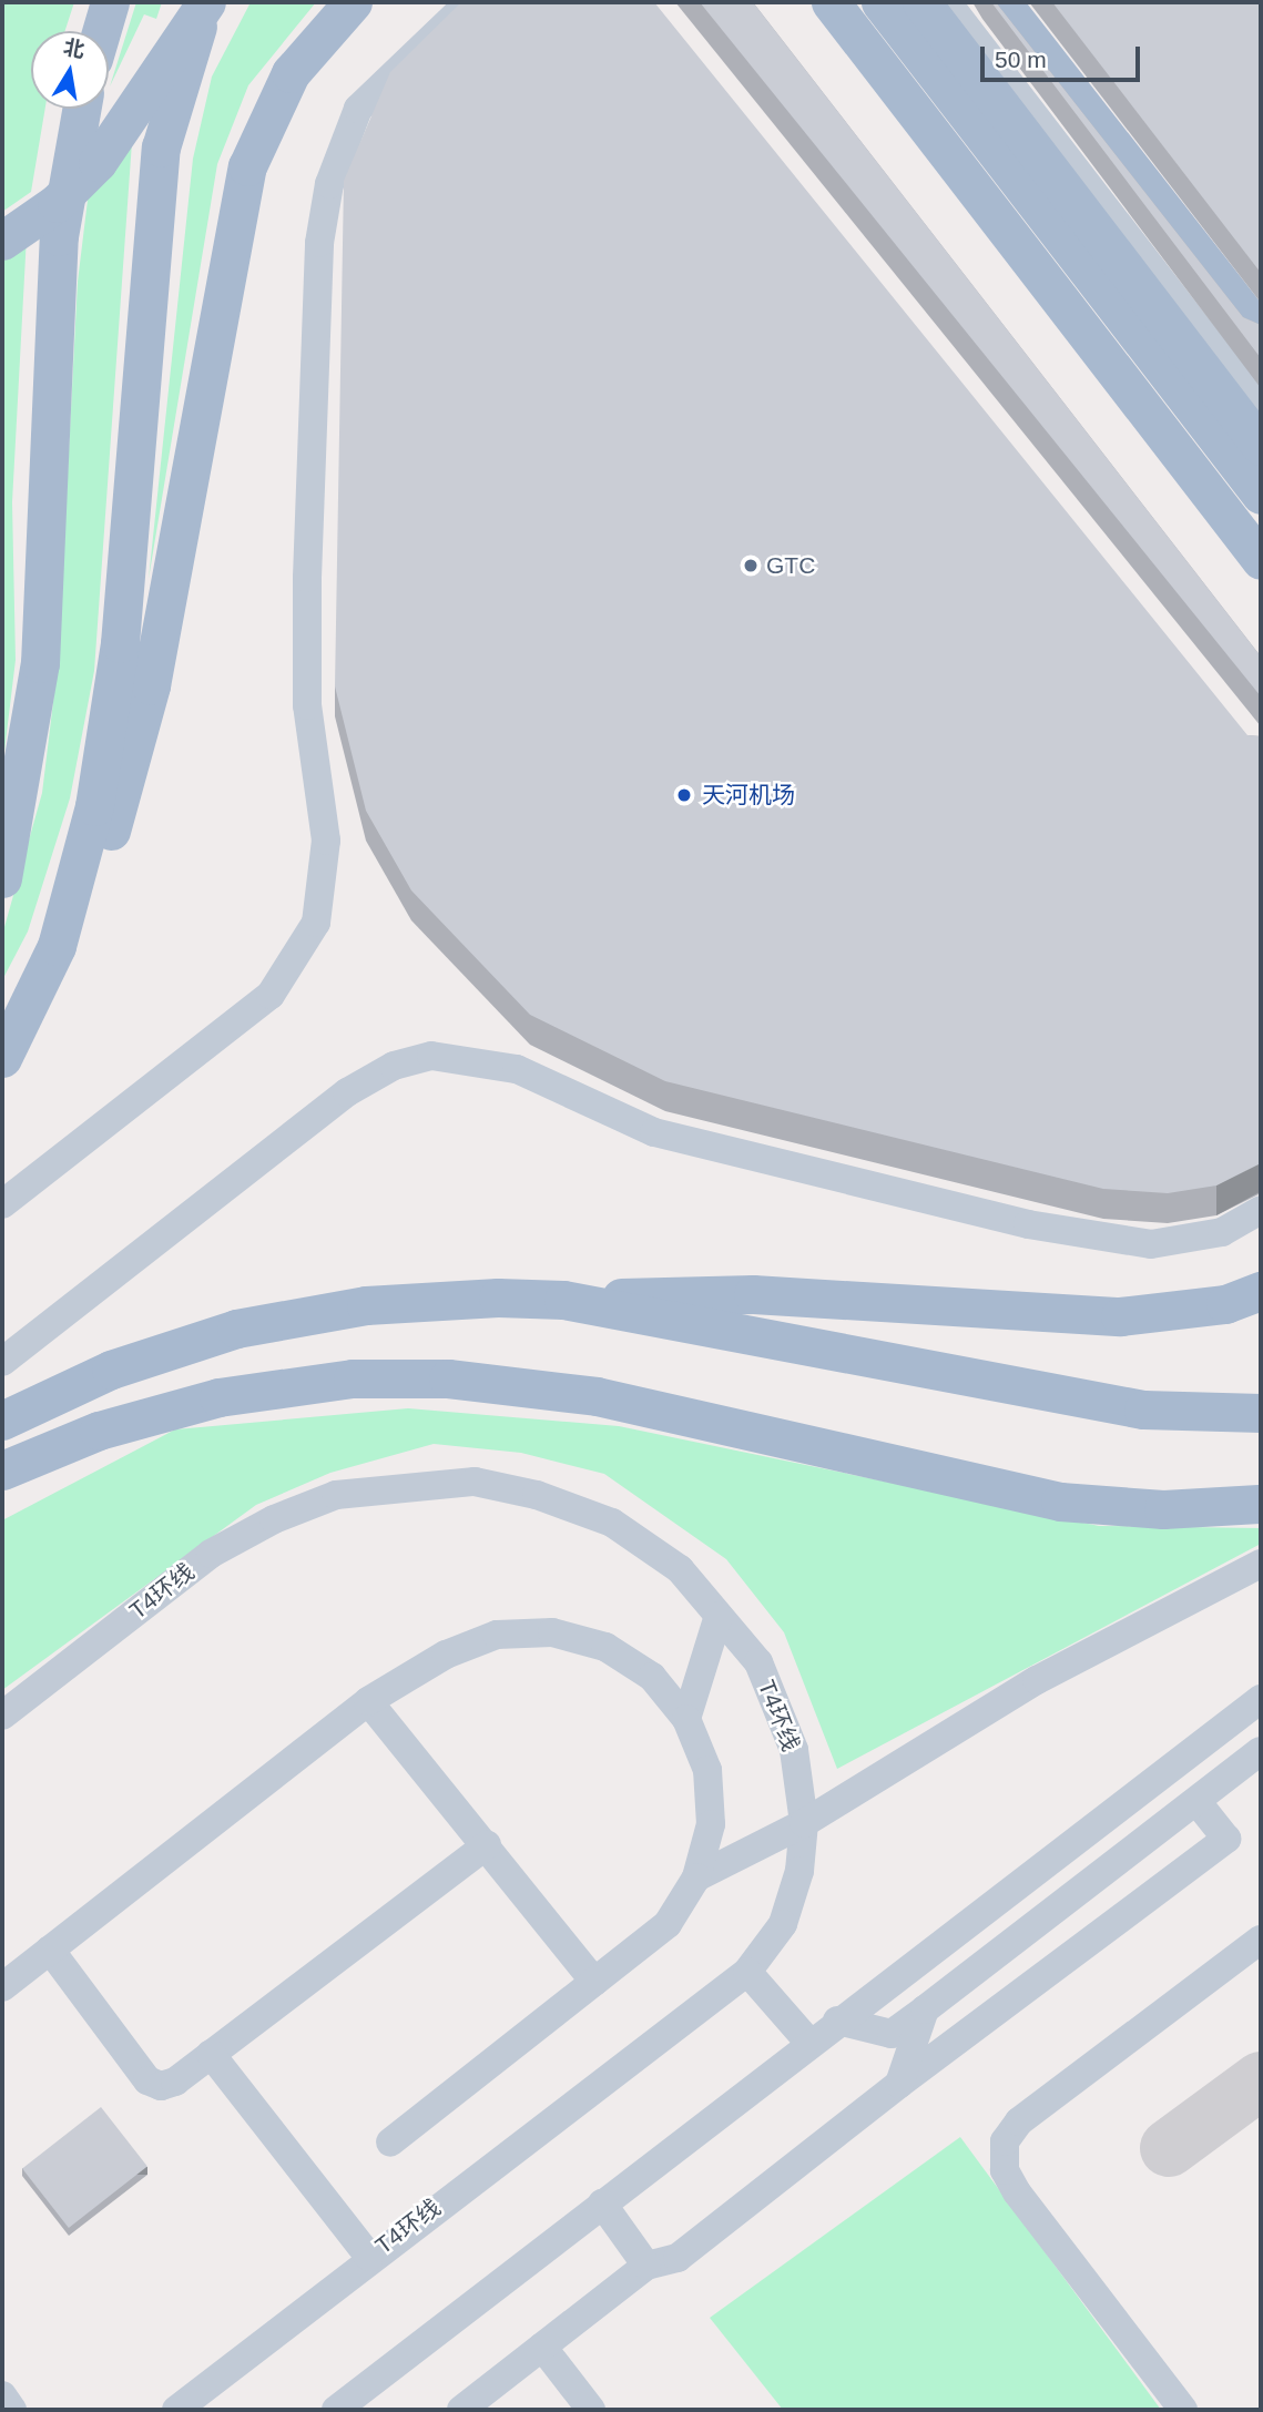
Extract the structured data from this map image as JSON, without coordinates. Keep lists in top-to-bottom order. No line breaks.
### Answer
{"streets":{"street":["T4环线"]},"places":["GTC","天河机场"],"scale_bar":"50 m","north":"top"}
